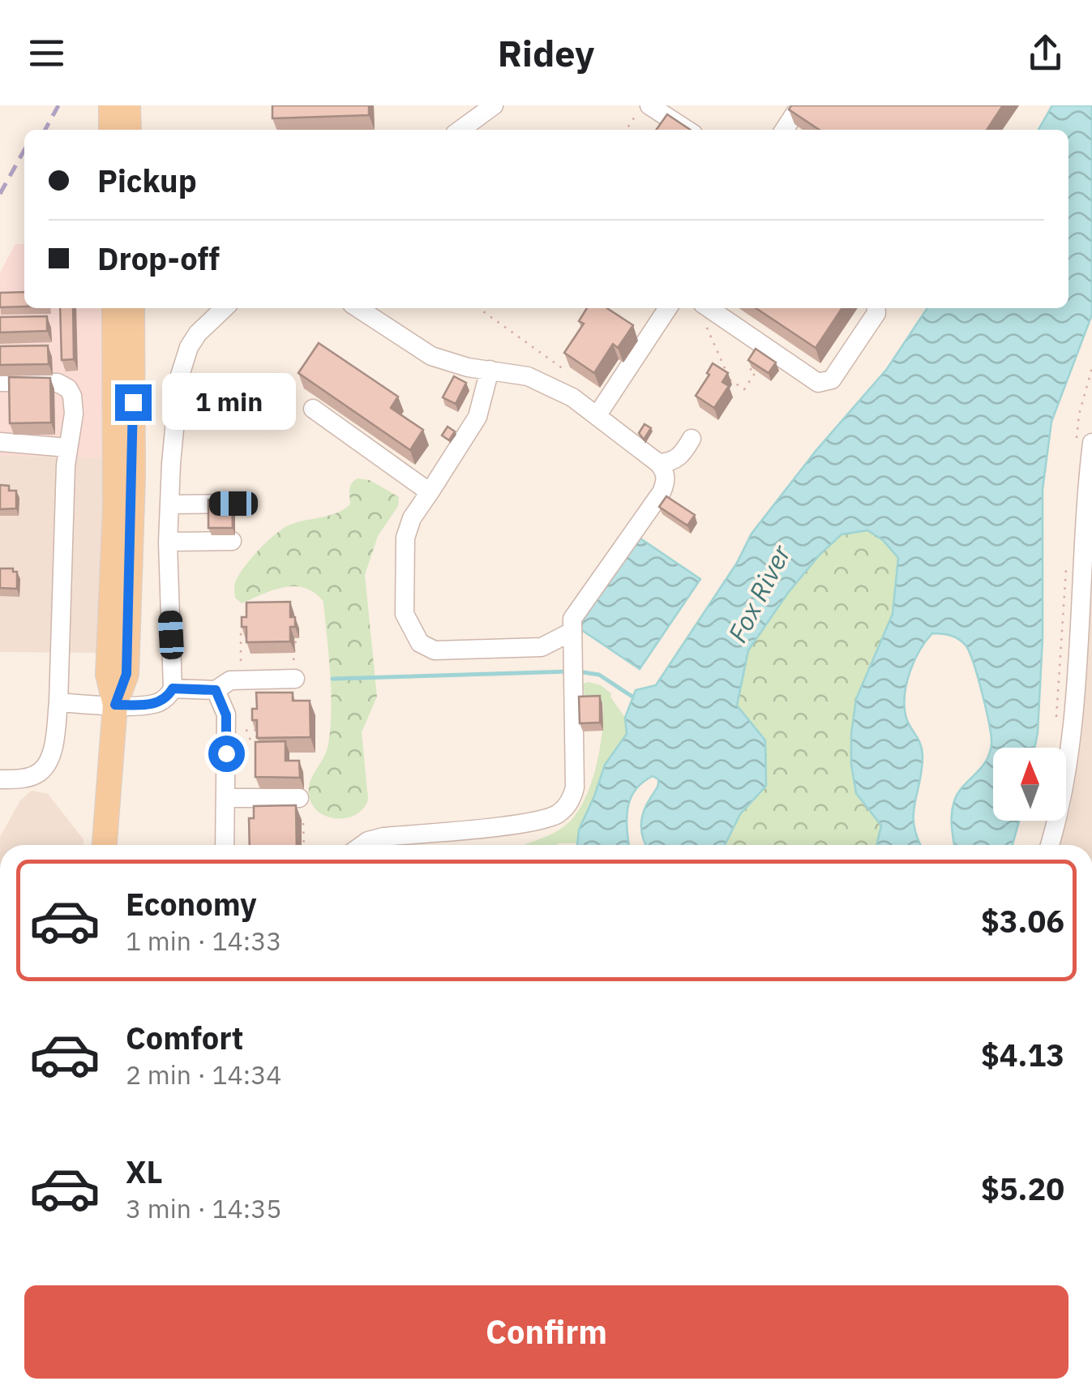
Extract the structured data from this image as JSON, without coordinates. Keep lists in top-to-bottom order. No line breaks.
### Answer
{"water":["Fox River"],"north":"top","page":{"header":"Ridey","banner":["Pickup","Drop-off"],"bubble":"1 min","list":[{"name":"Economy","note":"1 min · 14:33","value":"$3.06"},{"name":"Comfort","note":"2 min · 14:34","value":"$4.13"},{"name":"XL","note":"3 min · 14:35","value":"$5.20"}],"buttons":"Confirm"}}
